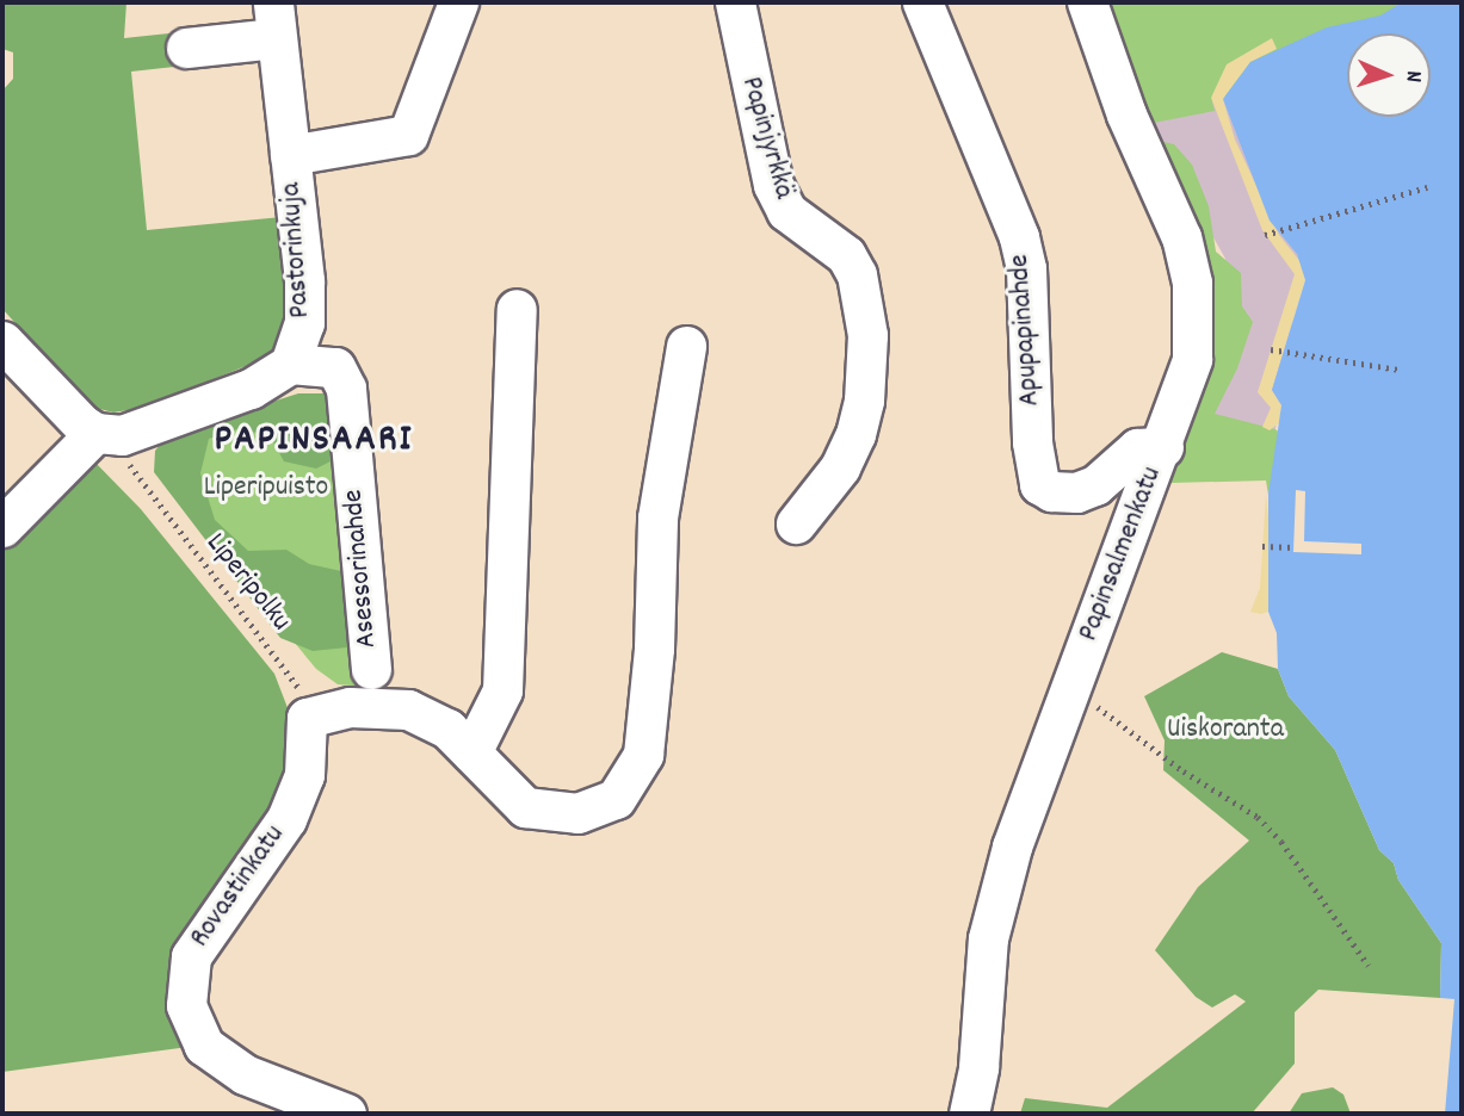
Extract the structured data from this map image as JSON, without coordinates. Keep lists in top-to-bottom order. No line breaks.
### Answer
{"streets":{"street":["Papinjyrkkä","Pastorinkuja","Apupapinahde","Papinsalmenkatu","Asessorinahde","Rovastinkatu"],"path":["Liperipolku"]},"crossings":[["Pastorinkuja","Asessorinahde"],["Apupapinahde","Papinsalmenkatu"],["Liperipolku","Rovastinkatu"]],"districts":["PAPINSAARI"],"parks":["Liperipuisto","Uiskoranta"],"north":"right"}
